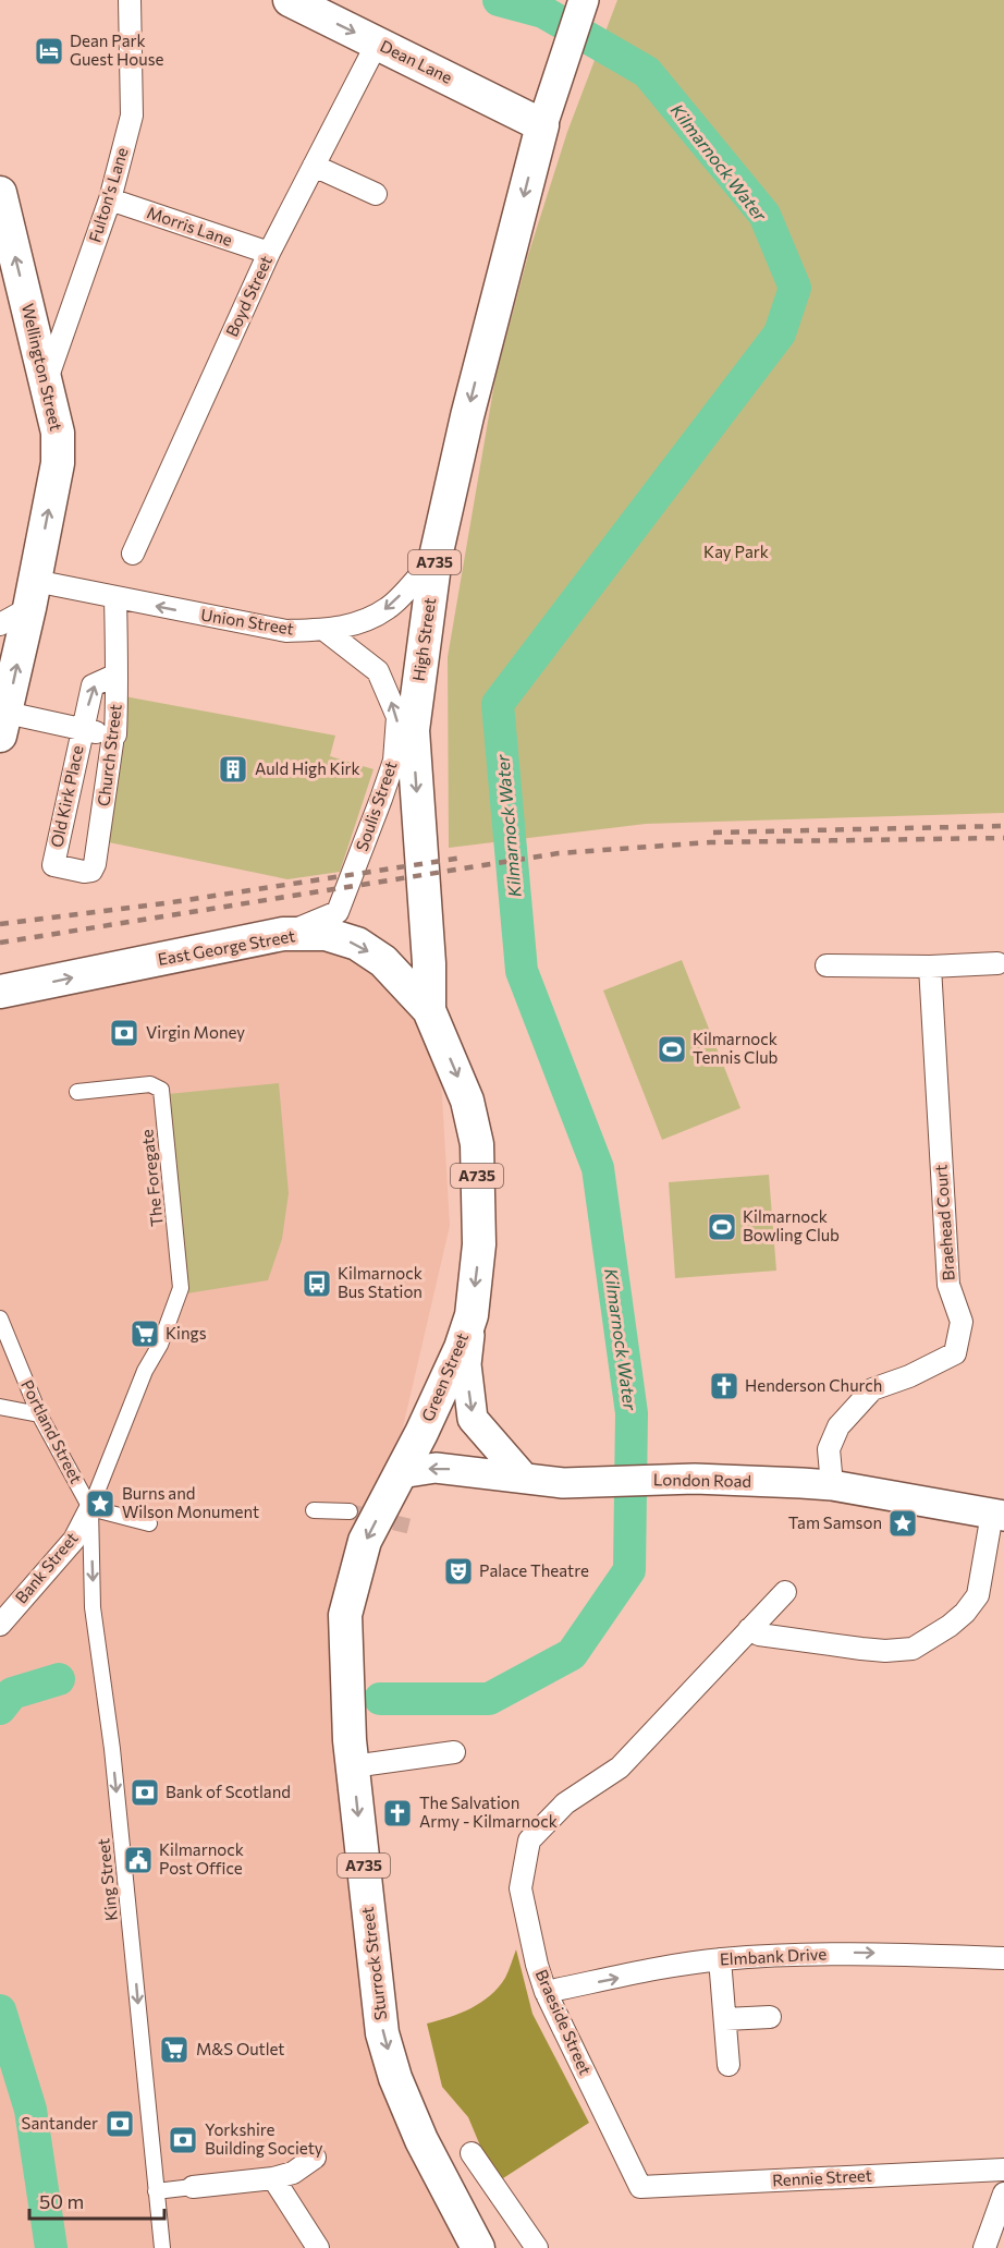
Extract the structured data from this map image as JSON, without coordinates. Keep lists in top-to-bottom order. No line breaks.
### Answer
{"streets":{"main road":["Dean Lane","Wellington Street","A735","High Street","East George Street","Green Street","London Road","Sturrock Street"],"street":["Fulton's Lane","Morris Lane","Boyd Street","Union Street","Church Street","Old Kirk Place","Soulis Street","The Foregate","Braehead Court","Portland Street","Bank Street","King Street","Elmbank Drive","Braeside Street","Rennie Street"]},"crossings":[["Dean Lane","Boyd Street"],["Dean Lane","High Street"],["Fulton's Lane","Morris Lane"],["Fulton's Lane","Wellington Street"],["Morris Lane","Boyd Street"],["Wellington Street","Union Street"],["Union Street","High Street"],["Union Street","Church Street"],["Union Street","Soulis Street"],["High Street","East George Street"],["High Street","Green Street"],["Church Street","Old Kirk Place"],["Soulis Street","East George Street"],["East George Street","Green Street"],["The Foregate","Portland Street"],["The Foregate","Bank Street"],["The Foregate","King Street"],["Braehead Court","London Road"],["Green Street","London Road"],["Green Street","Sturrock Street"],["Portland Street","Bank Street"],["Portland Street","King Street"],["London Road","Sturrock Street"],["Bank Street","King Street"],["Elmbank Drive","Braeside Street"],["Braeside Street","Rennie Street"]],"one_way":["Wellington Street","Union Street","High Street","Soulis Street","East George Street","Green Street","King Street","Elmbank Drive","Sturrock Street"],"water":["Kilmarnock Water"],"parks":["Kay Park"],"places":{"hotel":["Dean Park Guest House"],"building":["Auld High Kirk"],"bank":["Virgin Money","Bank of Scotland","Santander","Yorkshire Building Society"],"sports":["Kilmarnock Tennis Club","Kilmarnock Bowling Club"],"bus stop":["Kilmarnock Bus Station"],"supermarket":["Kings","M&S Outlet"],"church":["Henderson Church","The Salvation Army - Kilmarnock"],"place":["Burns and Wilson Monument","Tam Samson"],"theatre":["Palace Theatre"],"public building":["Kilmarnock Post Office"]},"scale_bar":"50 m"}
